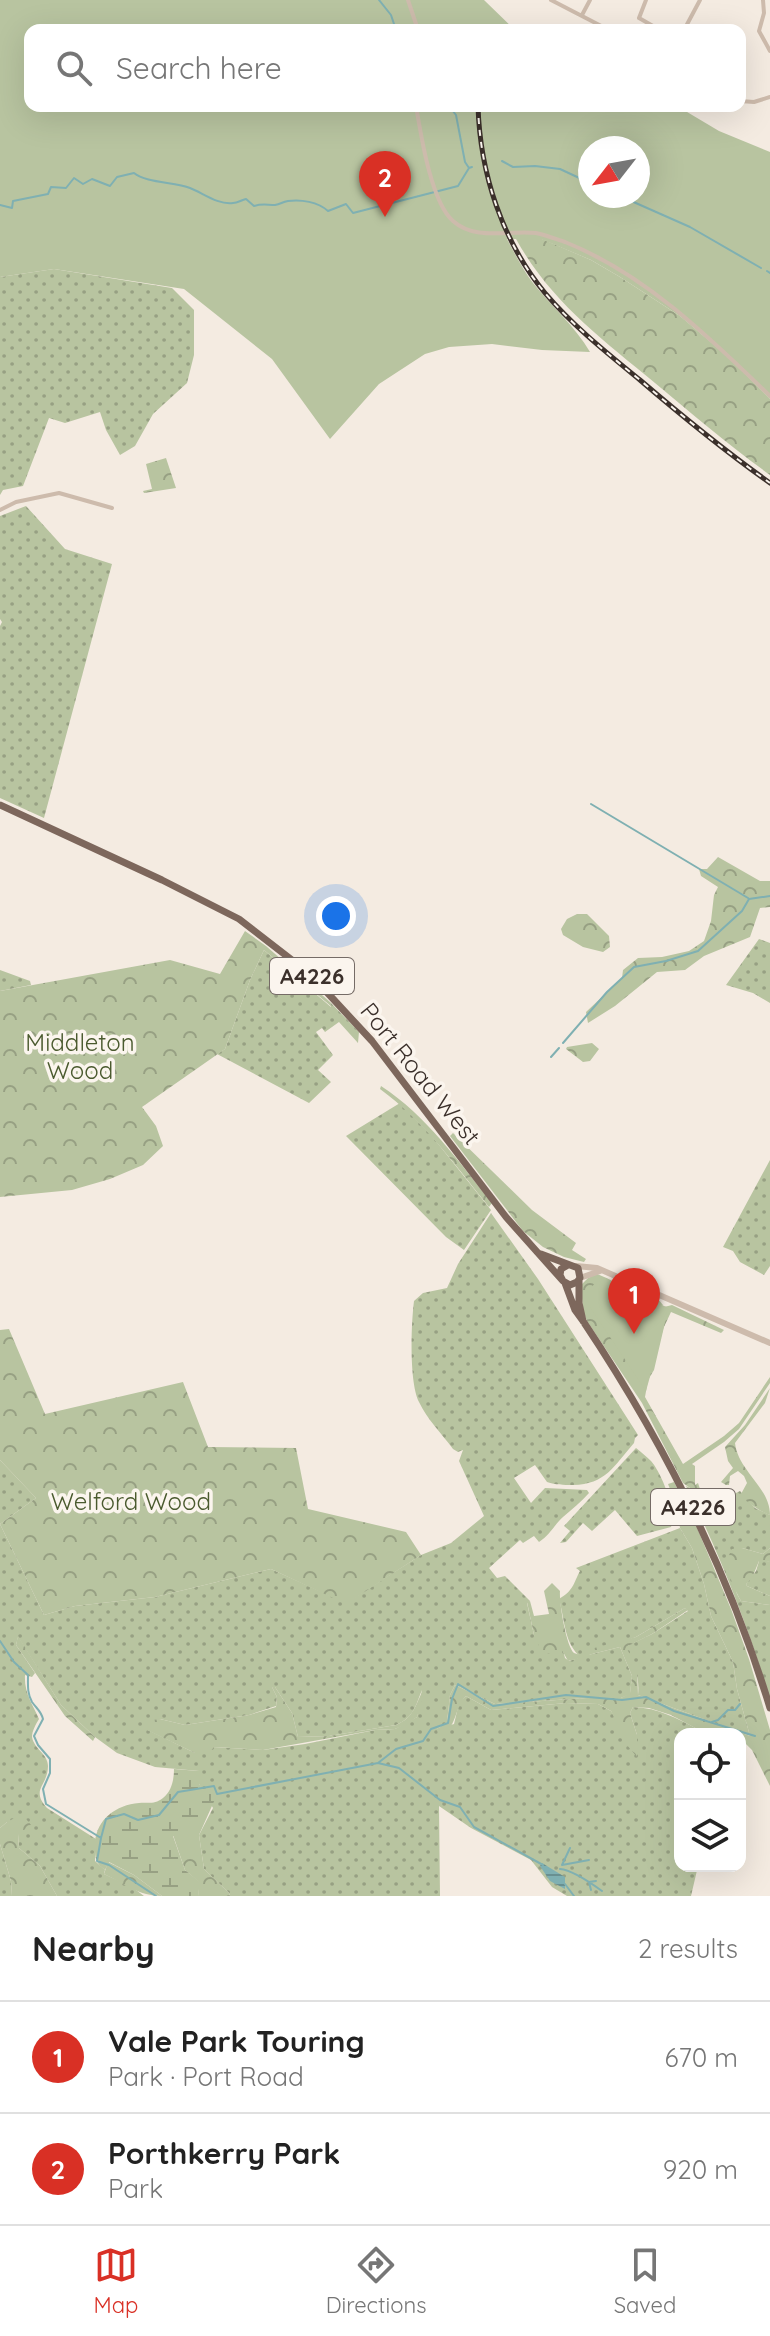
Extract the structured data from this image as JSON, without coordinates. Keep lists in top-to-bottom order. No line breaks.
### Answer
{"streets":{"main road":["A4226","Port Road West"]},"crossings":[["A4226","Port Road West"]],"parks":["Middleton Wood","Welford Wood"],"north":"bottom left","page":{"search":"Search here","pins":["2","1"],"heading":["Nearby","2 results"],"list":[{"mark":"1","name":"Vale Park Touring","note":"Park · Port Road","value":"670 m"},{"mark":"2","name":"Porthkerry Park","note":"Park","value":"920 m"}],"nav":["Map","Directions","Saved"]}}
